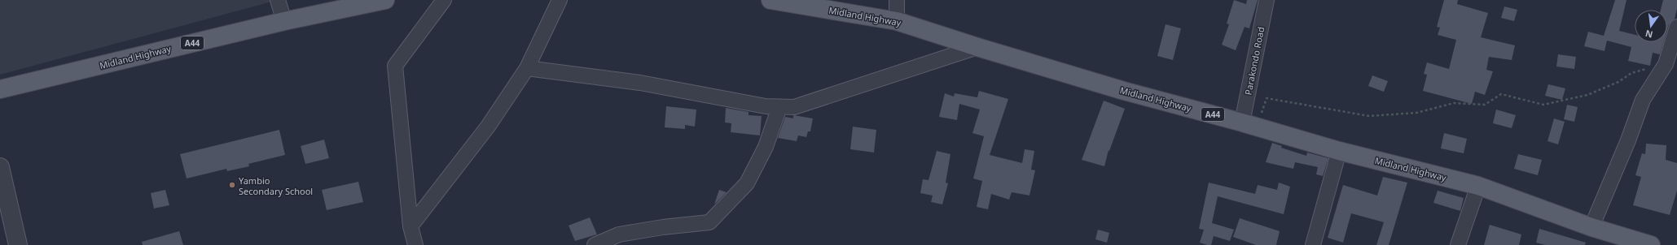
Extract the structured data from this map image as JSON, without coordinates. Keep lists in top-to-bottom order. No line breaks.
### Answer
{"streets":{"main road":["Midland Highway","A44"],"street":["Parakondo Road"]},"crossings":[["Midland Highway","Parakondo Road"]],"places":["Yambio Secondary School"],"north":"bottom"}
